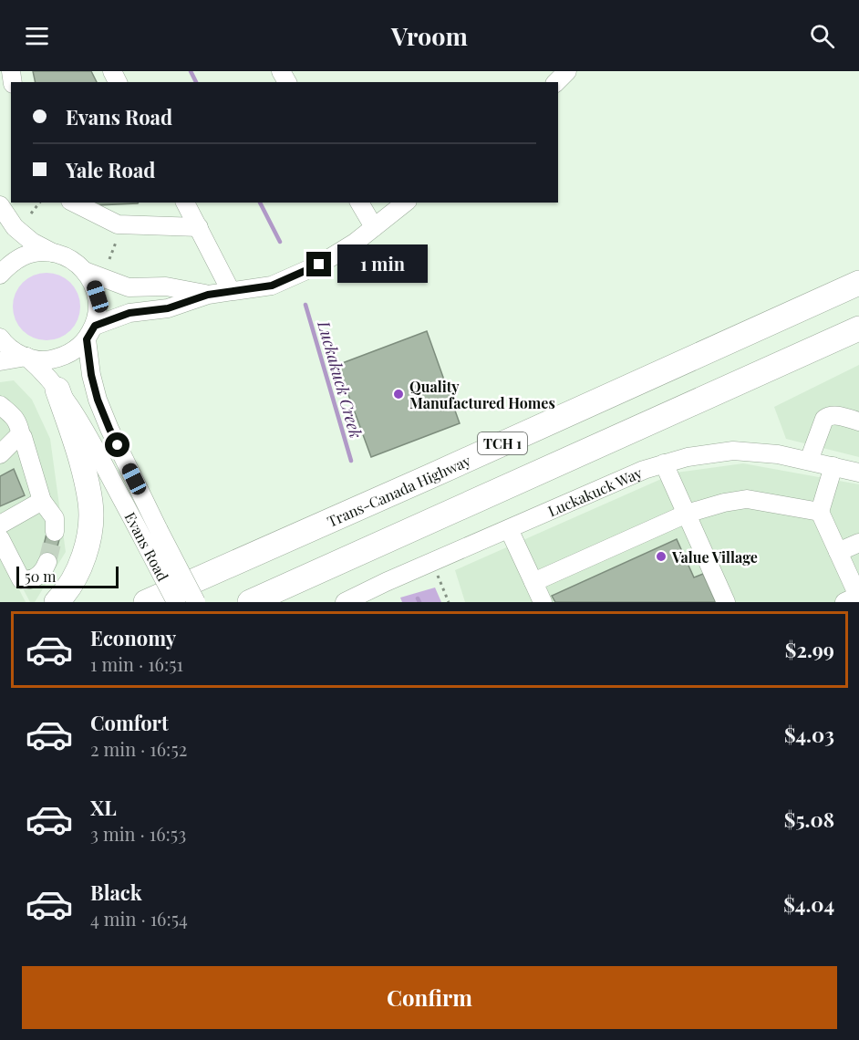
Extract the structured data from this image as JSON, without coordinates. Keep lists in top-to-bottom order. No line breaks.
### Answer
{"streets":{"highway":["TCH 1","Trans-Canada Highway"],"street":["Luckakuck Way","Evans Road"]},"water":["Luckakuck Creek"],"places":["Quality Manufactured Homes","Value Village"],"scale_bar":"50 m","page":{"header":"Vroom","banner":["Evans Road","Yale Road"],"bubble":"1 min","scale":"50 m","list":[{"name":"Economy","note":"1 min · 16:51","value":"$2.99"},{"name":"Comfort","note":"2 min · 16:52","value":"$4.03"},{"name":"XL","note":"3 min · 16:53","value":"$5.08"},{"name":"Black","note":"4 min · 16:54","value":"$4.04"}],"buttons":"Confirm"}}
